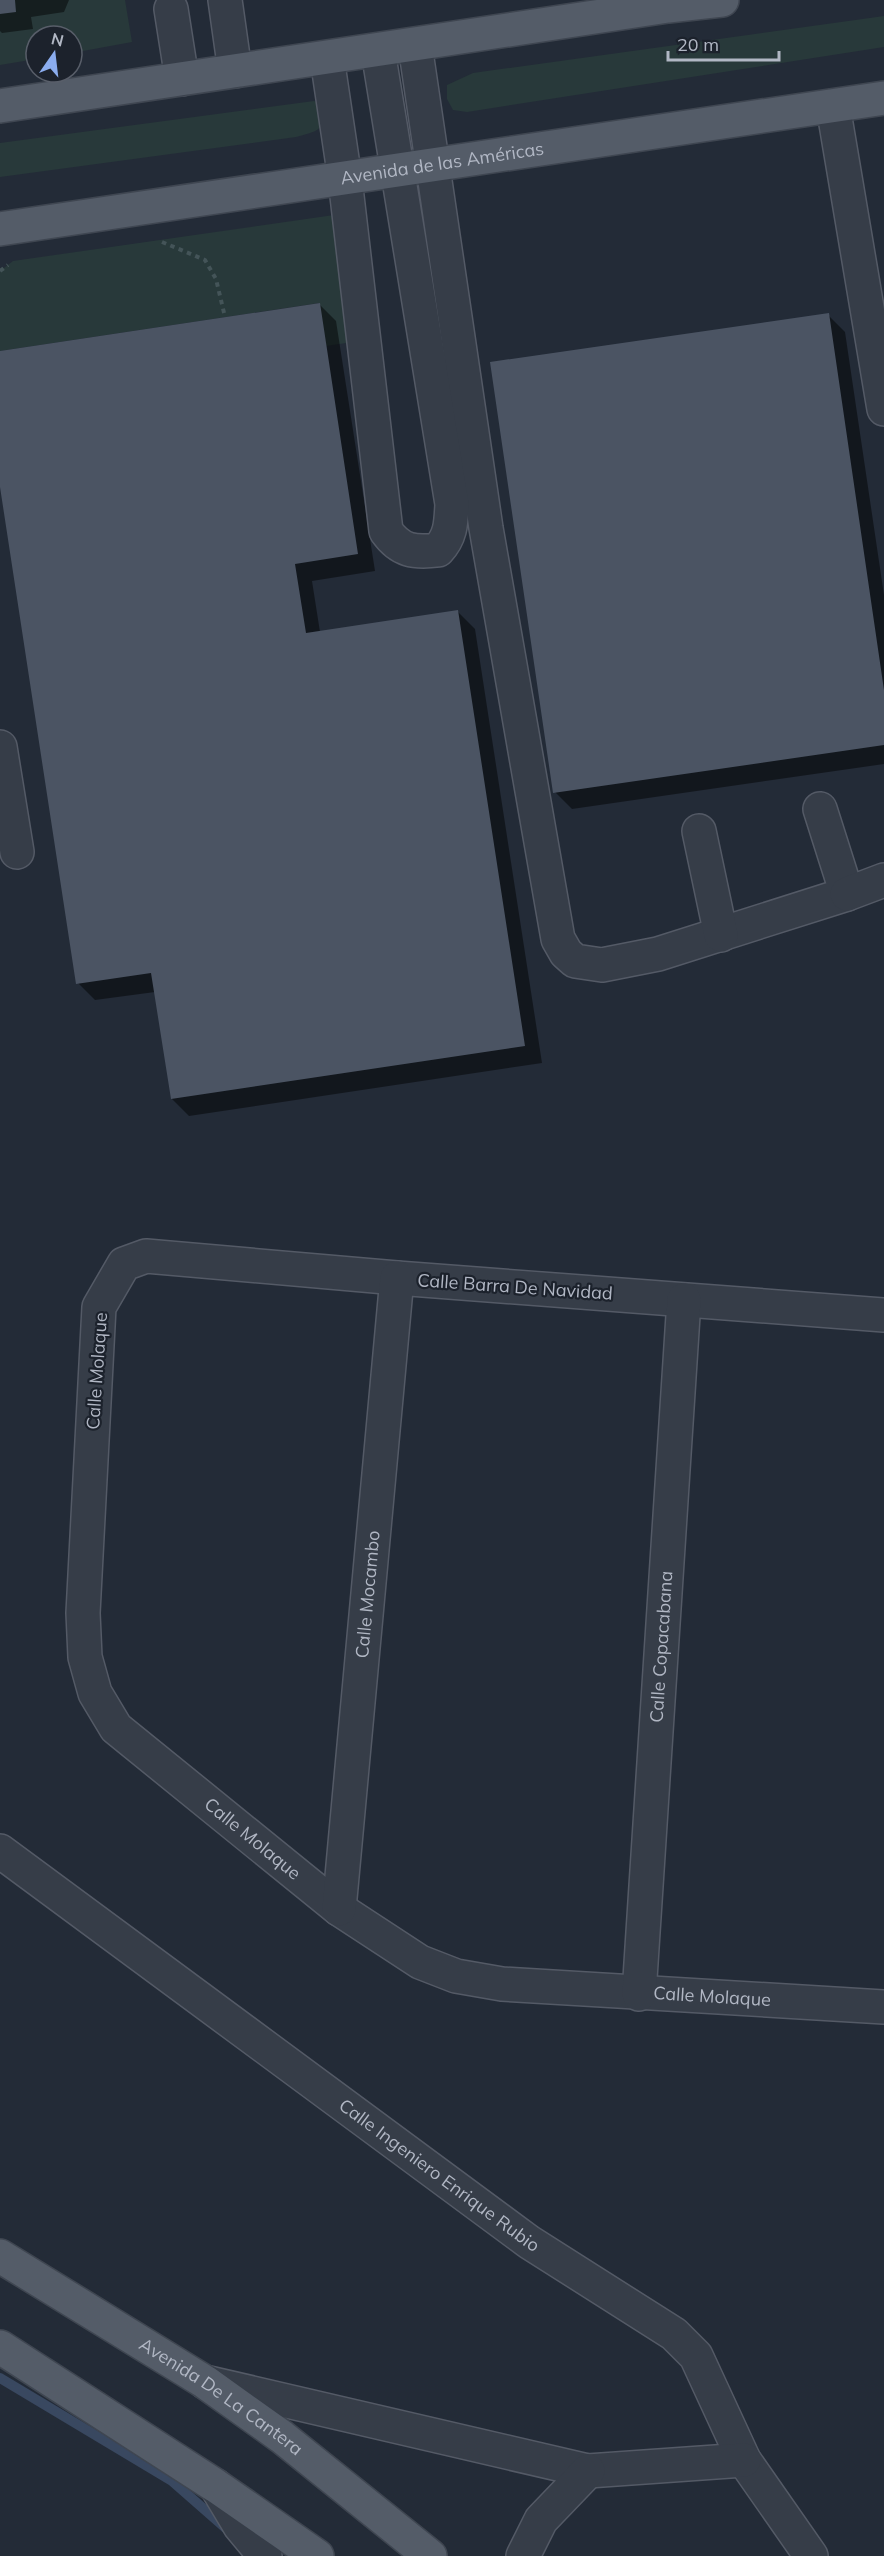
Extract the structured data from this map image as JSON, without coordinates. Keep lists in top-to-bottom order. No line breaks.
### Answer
{"streets":{"main road":["Avenida de las Américas","Avenida De La Cantera"],"street":["Calle Barra De Navidad","Calle Molaque","Calle Mocambo","Calle Copacabana","Calle Ingeniero Enrique Rubio"]},"crossings":[["Calle Barra De Navidad","Calle Molaque"],["Calle Barra De Navidad","Calle Mocambo"],["Calle Barra De Navidad","Calle Copacabana"],["Calle Molaque","Calle Mocambo"],["Calle Molaque","Calle Copacabana"]],"scale_bar":"20 m","north":"top"}
